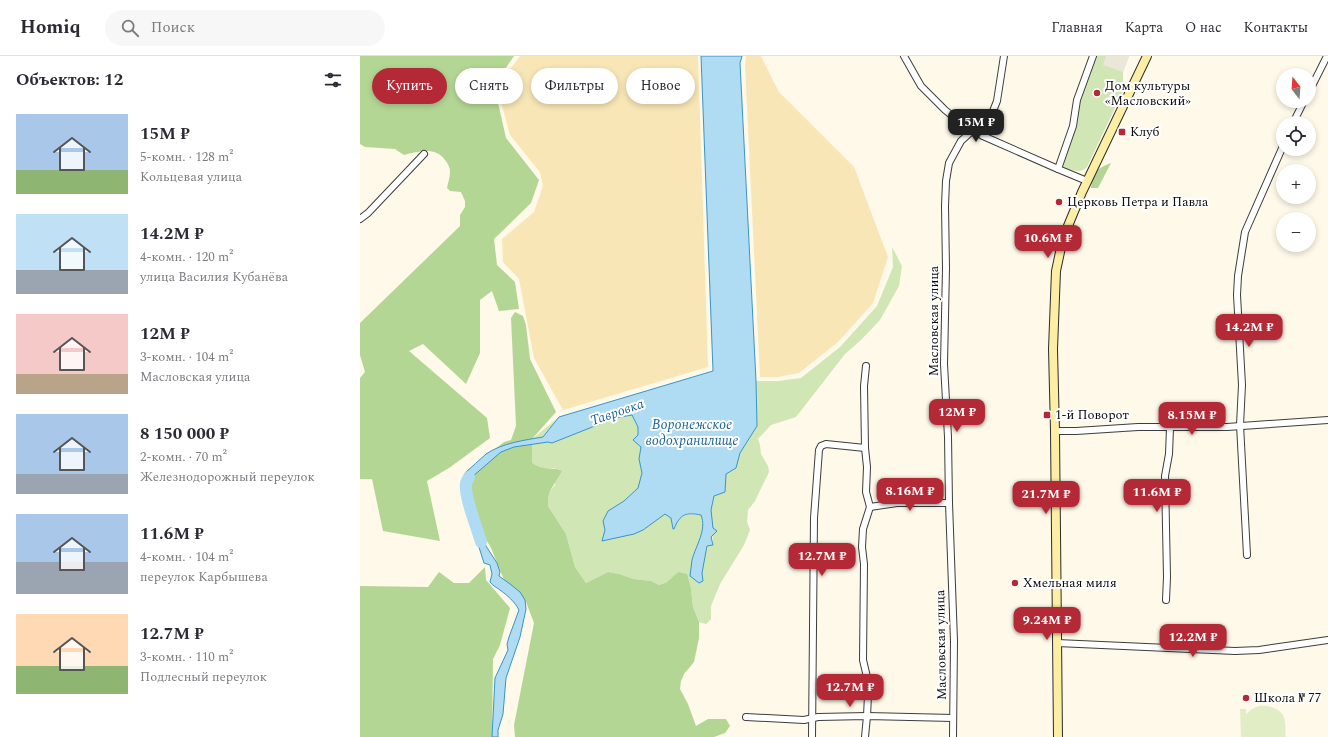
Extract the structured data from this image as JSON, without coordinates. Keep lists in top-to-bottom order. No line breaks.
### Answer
{"streets":{"street":["Масловская улица"]},"water":["Тавровка","Воронежское водохранилище"],"places":{"other":["Дом культуры «Масловский»","Церковь Петра и Павла","Хмельная миля","Школа № 77"],"transit":["Клуб","1-й Поворот"]},"north":"top","page":{"header":"Homiq","search":"Поиск","nav":["Главная","Карта","О нас","Контакты"],"heading":"Объектов: 12","map_buttons":["+","−"],"chip":["Купить","Снять","Фильтры","Новое"],"list":[{"name":"15M ₽","note":"5-комн. · 128 m² · Кольцевая улица"},{"name":"14.2M ₽","note":"4-комн. · 120 m² · улица Василия Кубанёва"},{"name":"12M ₽","note":"3-комн. · 104 m² · Масловская улица"},{"name":"8 150 000 ₽","note":"2-комн. · 70 m² · Железнодорожный переулок"},{"name":"11.6M ₽","note":"4-комн. · 104 m² · переулок Карбышева"},{"name":"12.7M ₽","note":"3-комн. · 110 m² · Подлесный переулок"}],"price":["15M ₽","10.6M ₽","14.2M ₽","12M ₽","8.15M ₽","8.16M ₽","11.6M ₽","21.7M ₽","12.7M ₽","9.24M ₽","12.2M ₽","12.7M ₽"]}}
